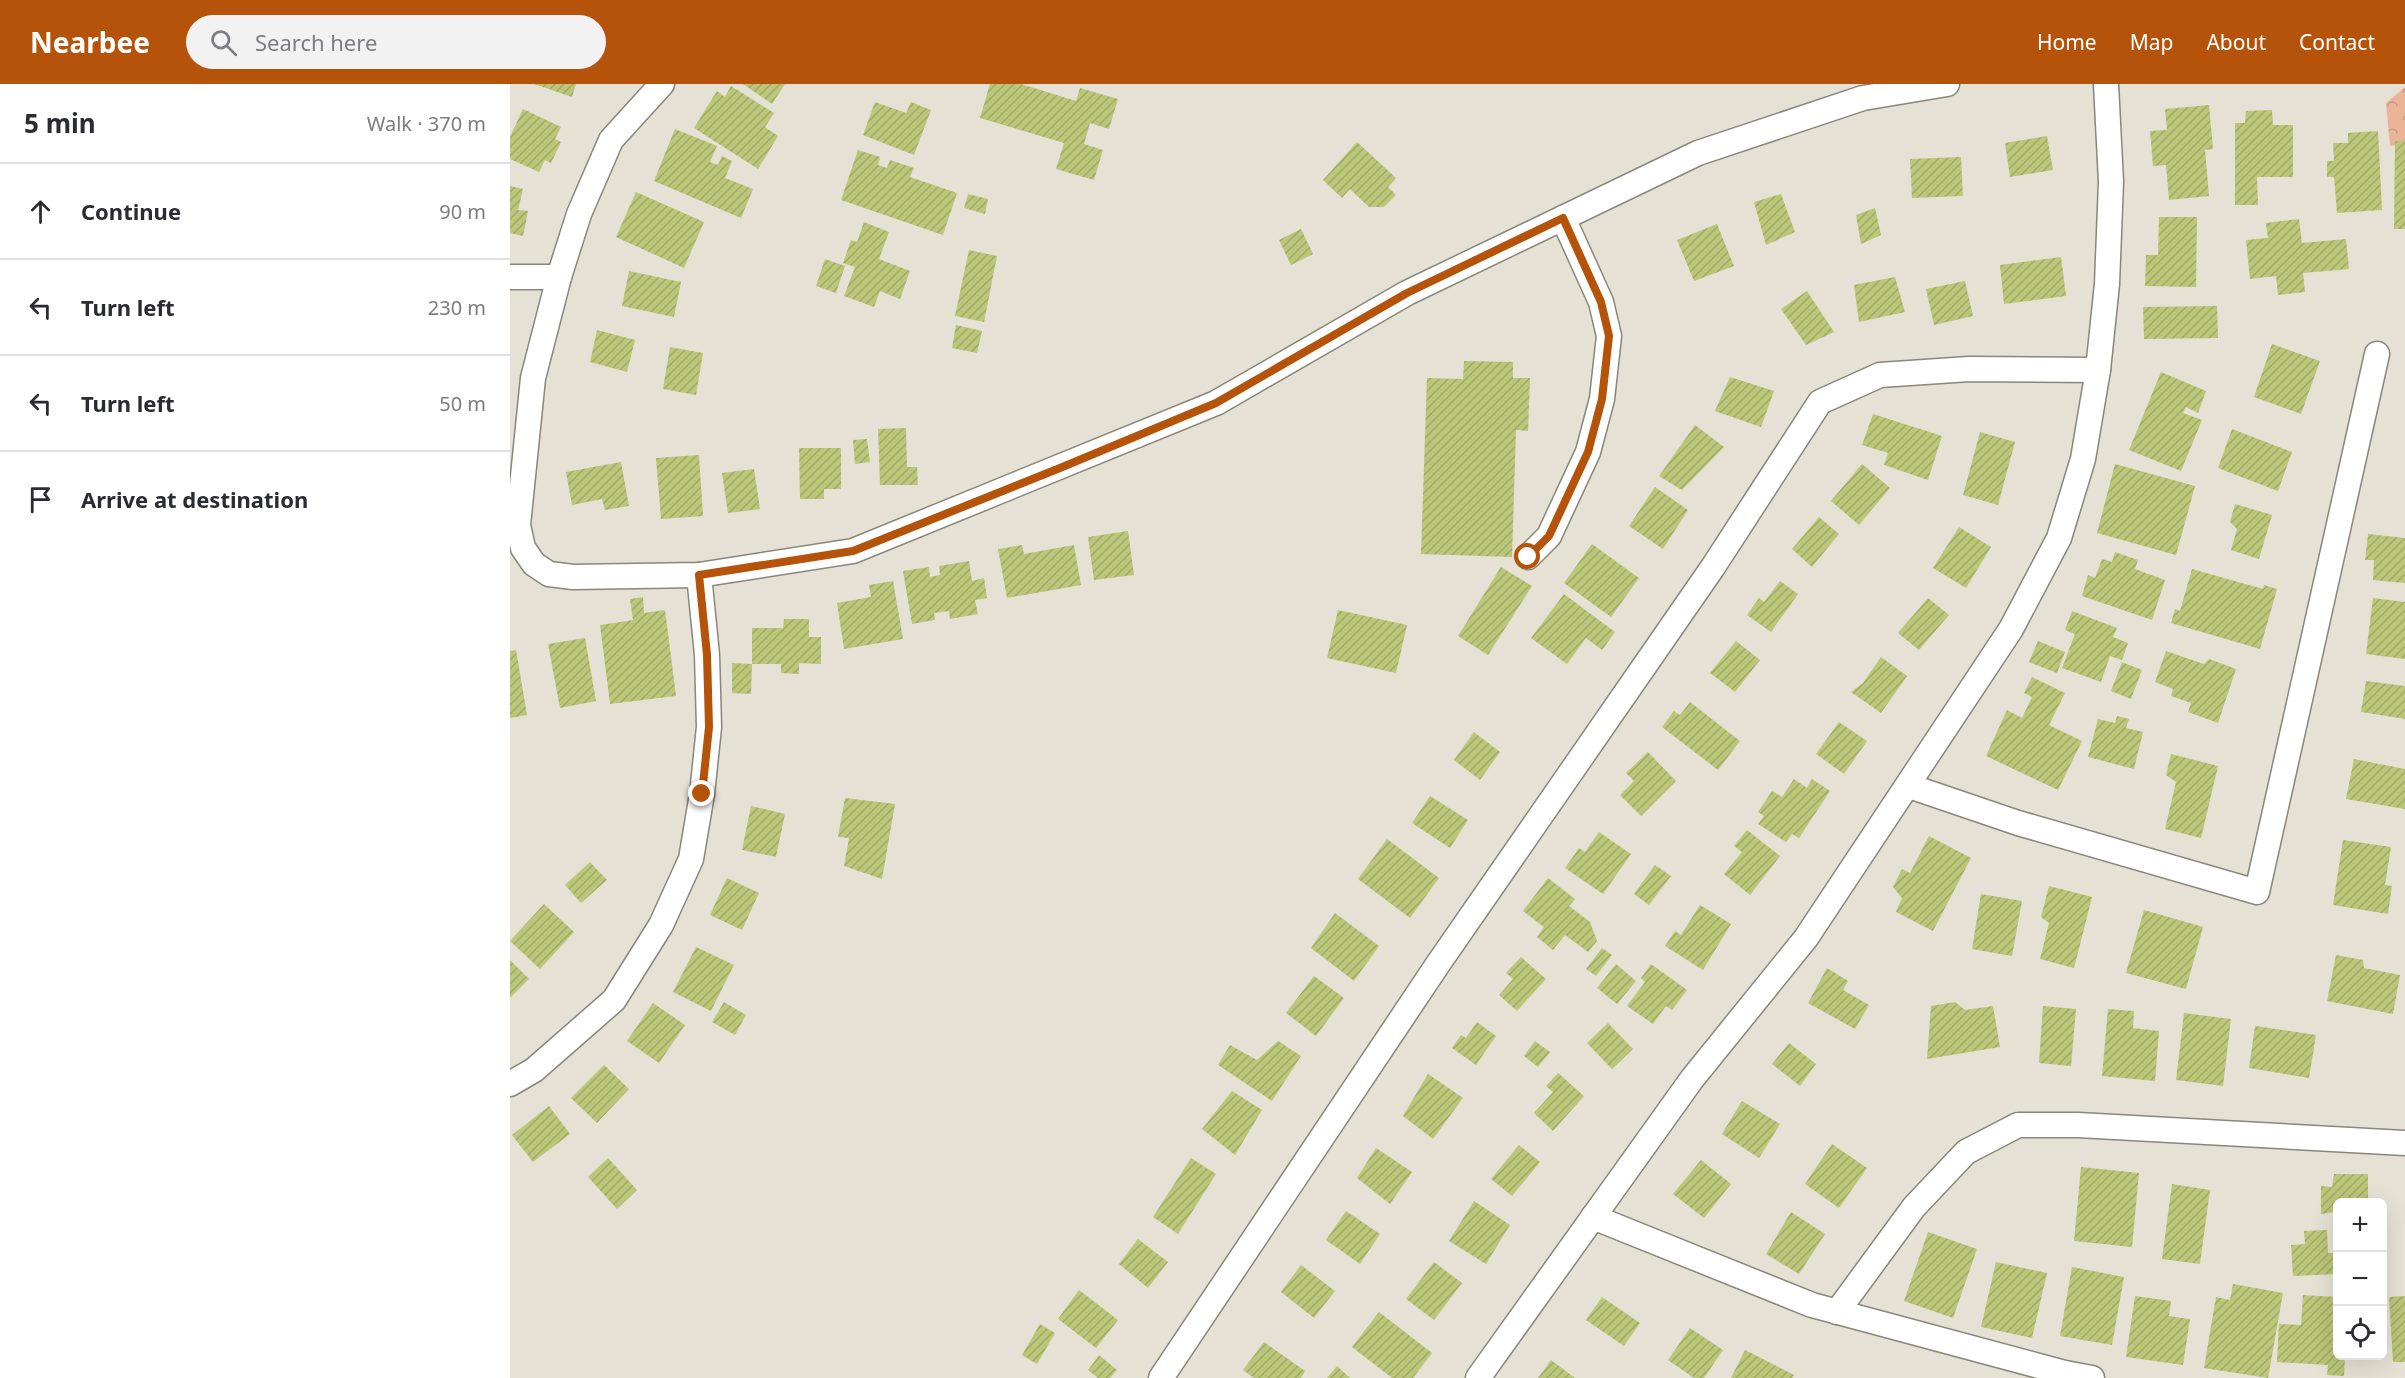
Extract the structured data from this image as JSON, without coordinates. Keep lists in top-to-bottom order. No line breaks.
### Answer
{"page":{"header":"Nearbee","search":"Search here","nav":["Home","Map","About","Contact"],"heading":["5 min","Walk · 370 m"],"list":[["Continue","90 m"],["Turn left","230 m"],["Turn left","50 m"],"Arrive at destination"],"map_buttons":["+","−"]}}
